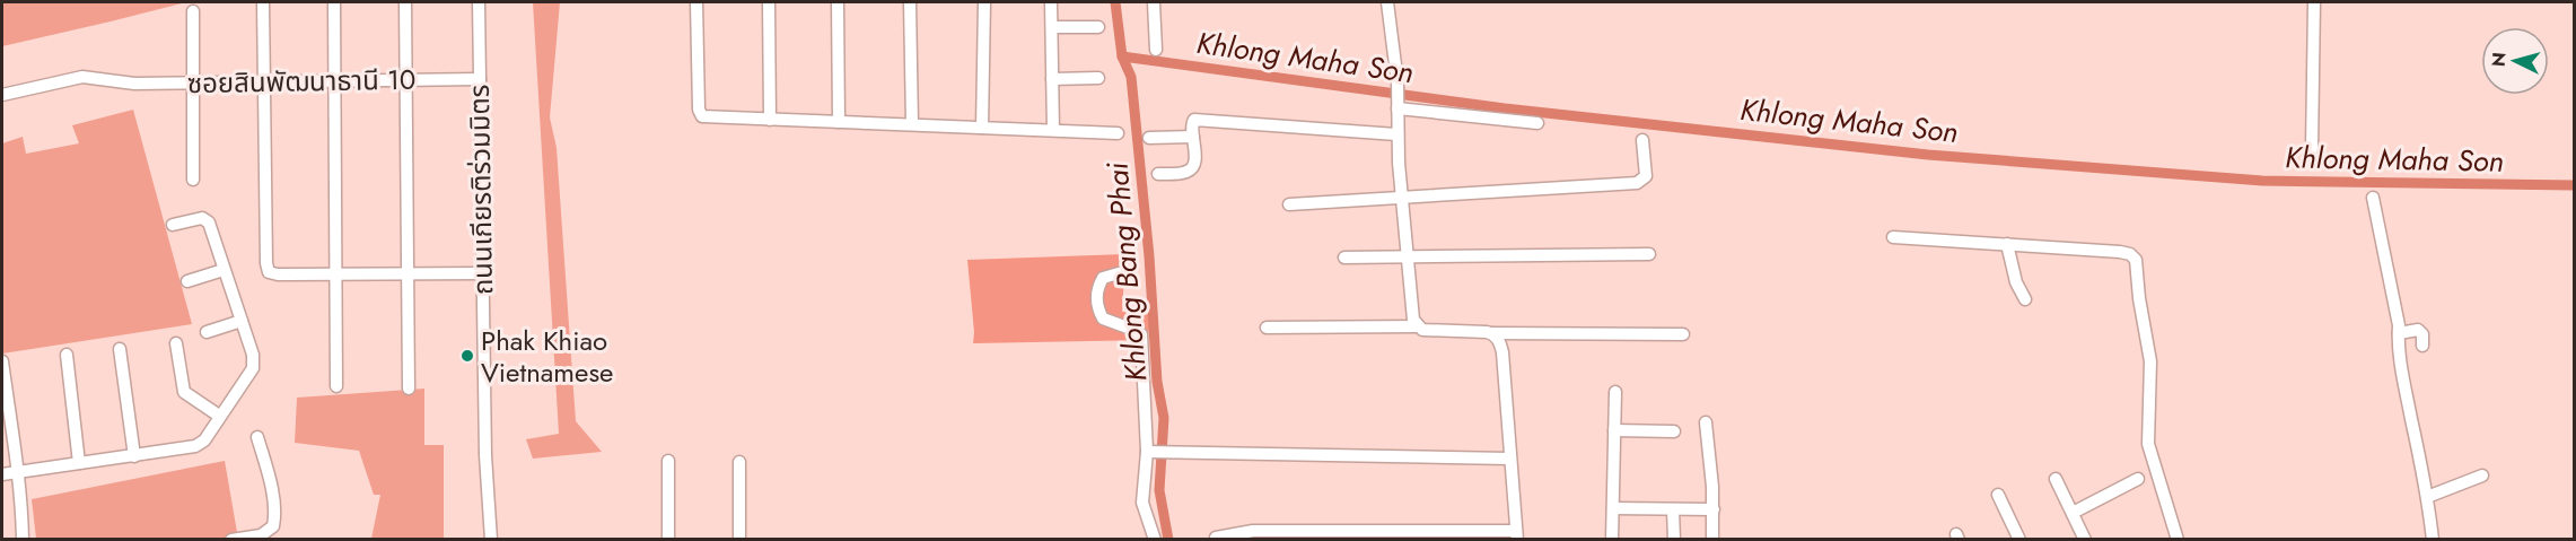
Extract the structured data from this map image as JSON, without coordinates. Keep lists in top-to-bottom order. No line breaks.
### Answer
{"streets":{"street":["ซอยสินพัฒนาธานี 10","ถนนเกียรติร่วมมิตร"]},"crossings":[["ซอยสินพัฒนาธานี 10","ถนนเกียรติร่วมมิตร"]],"water":["Khlong Maha Son","Khlong Bang Phai"],"places":["Phak Khiao Vietnamese"],"north":"left"}
